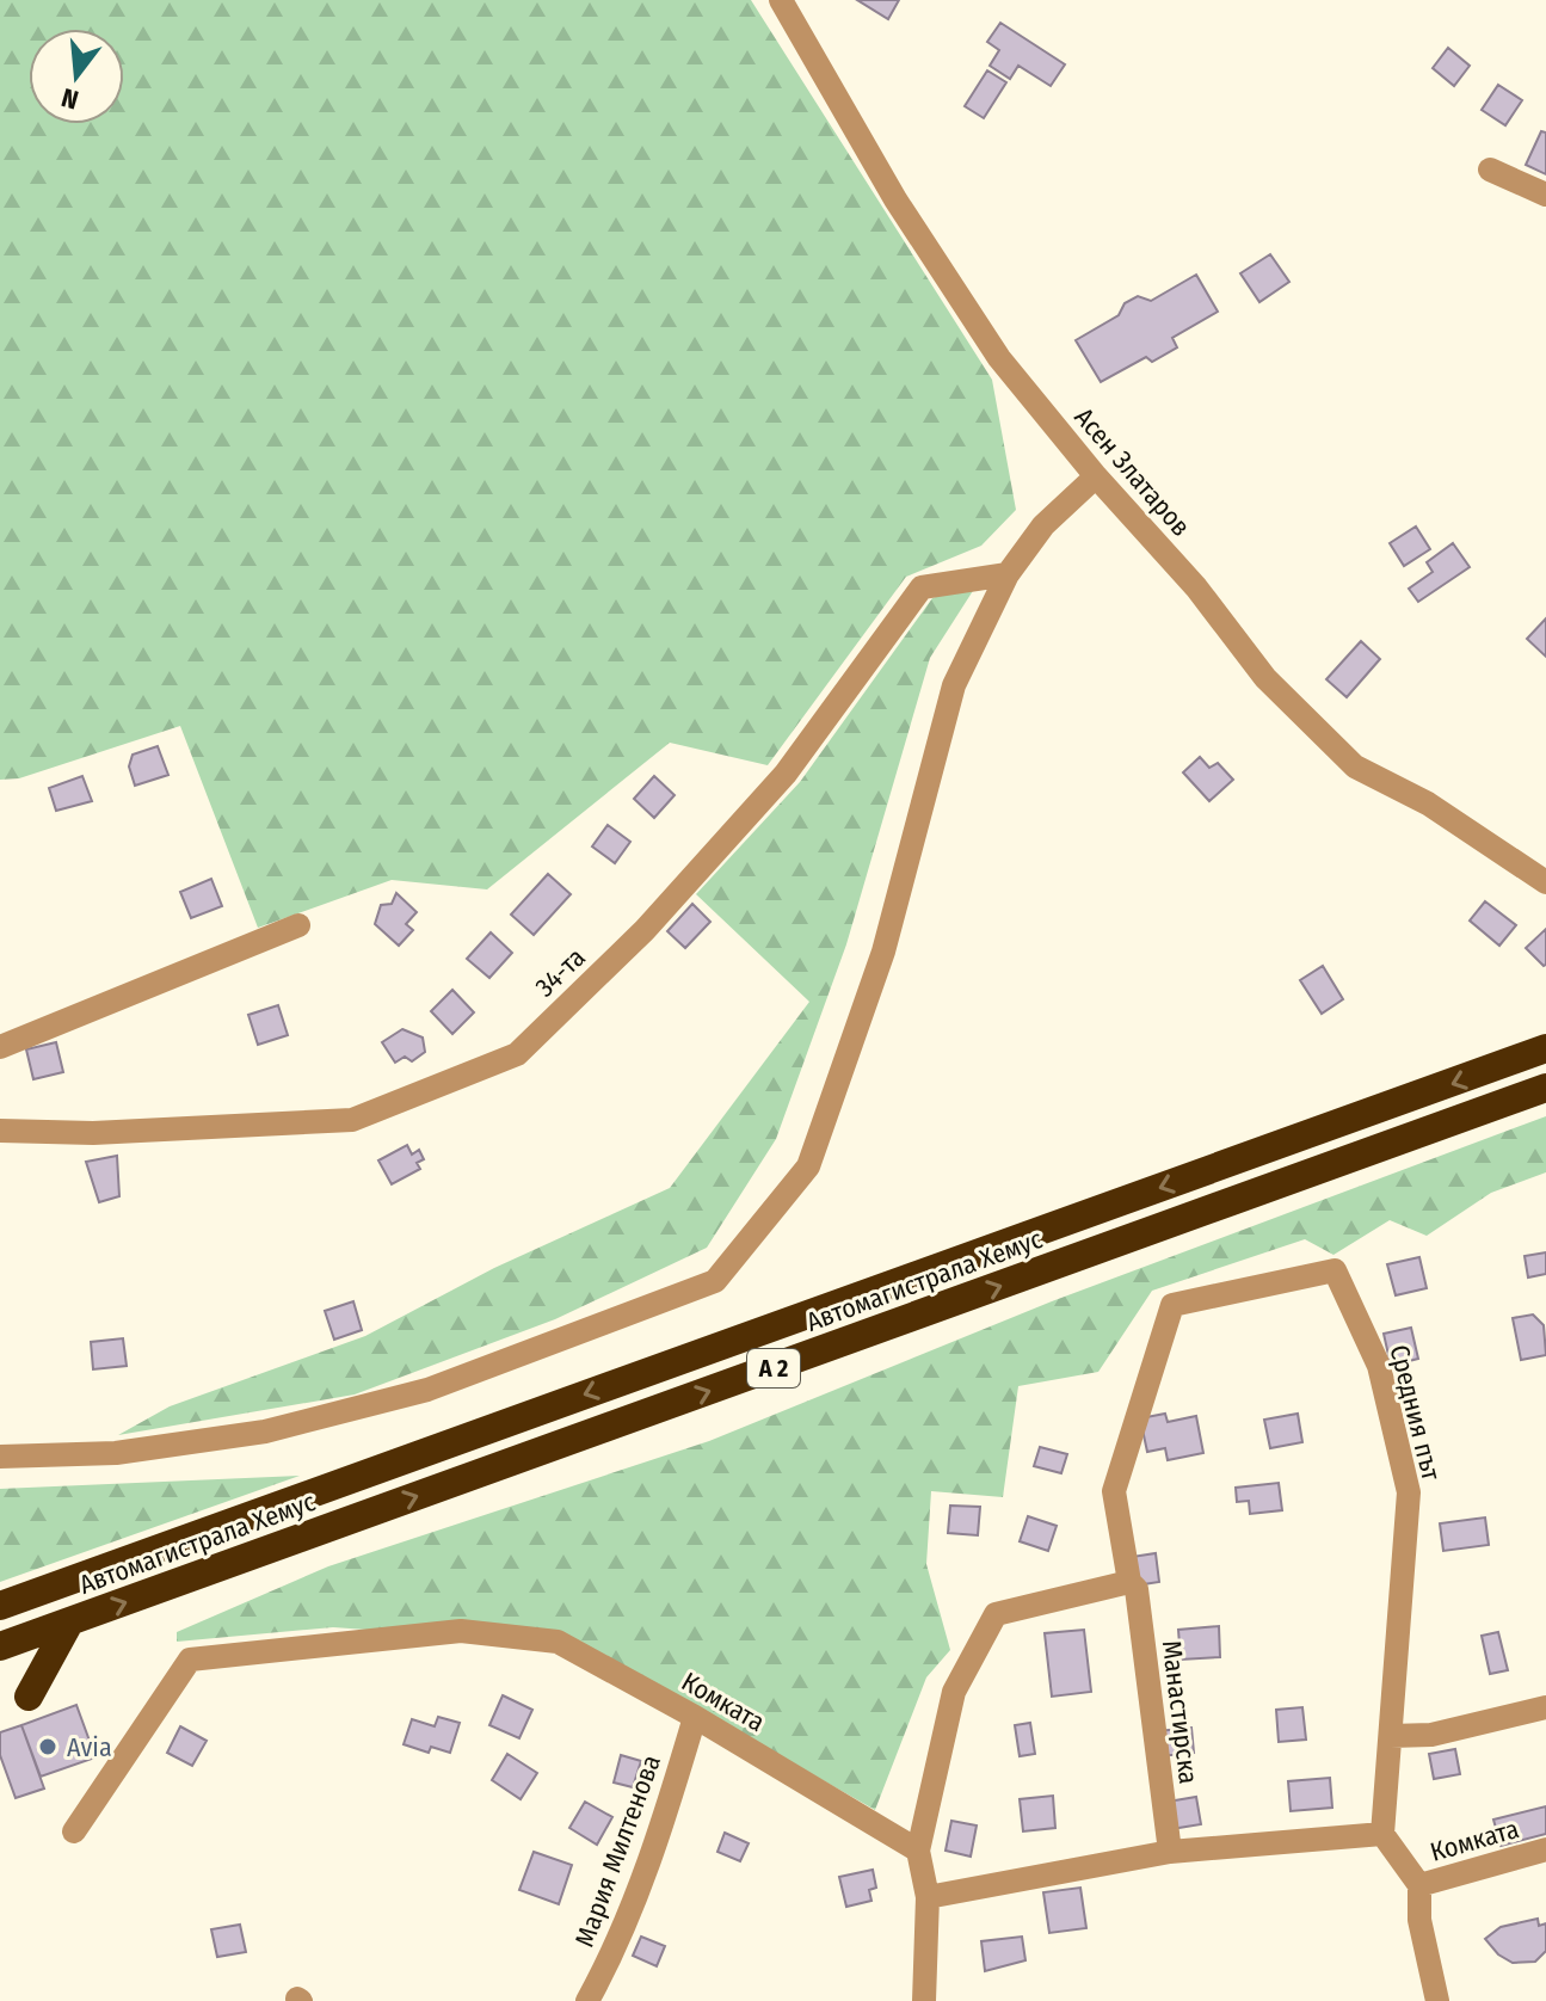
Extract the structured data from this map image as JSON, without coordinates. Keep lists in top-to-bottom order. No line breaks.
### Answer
{"streets":{"highway":["Автомагистрала Хемус","A 2"],"street":["Асен Златаров","34-та","Средния път","Комката","Манастирска","Мария Милтенова"]},"crossings":[["Средния път","Манастирска"],["Комката","Мария Милтенова"]],"places":["Avia"],"north":"bottom"}
